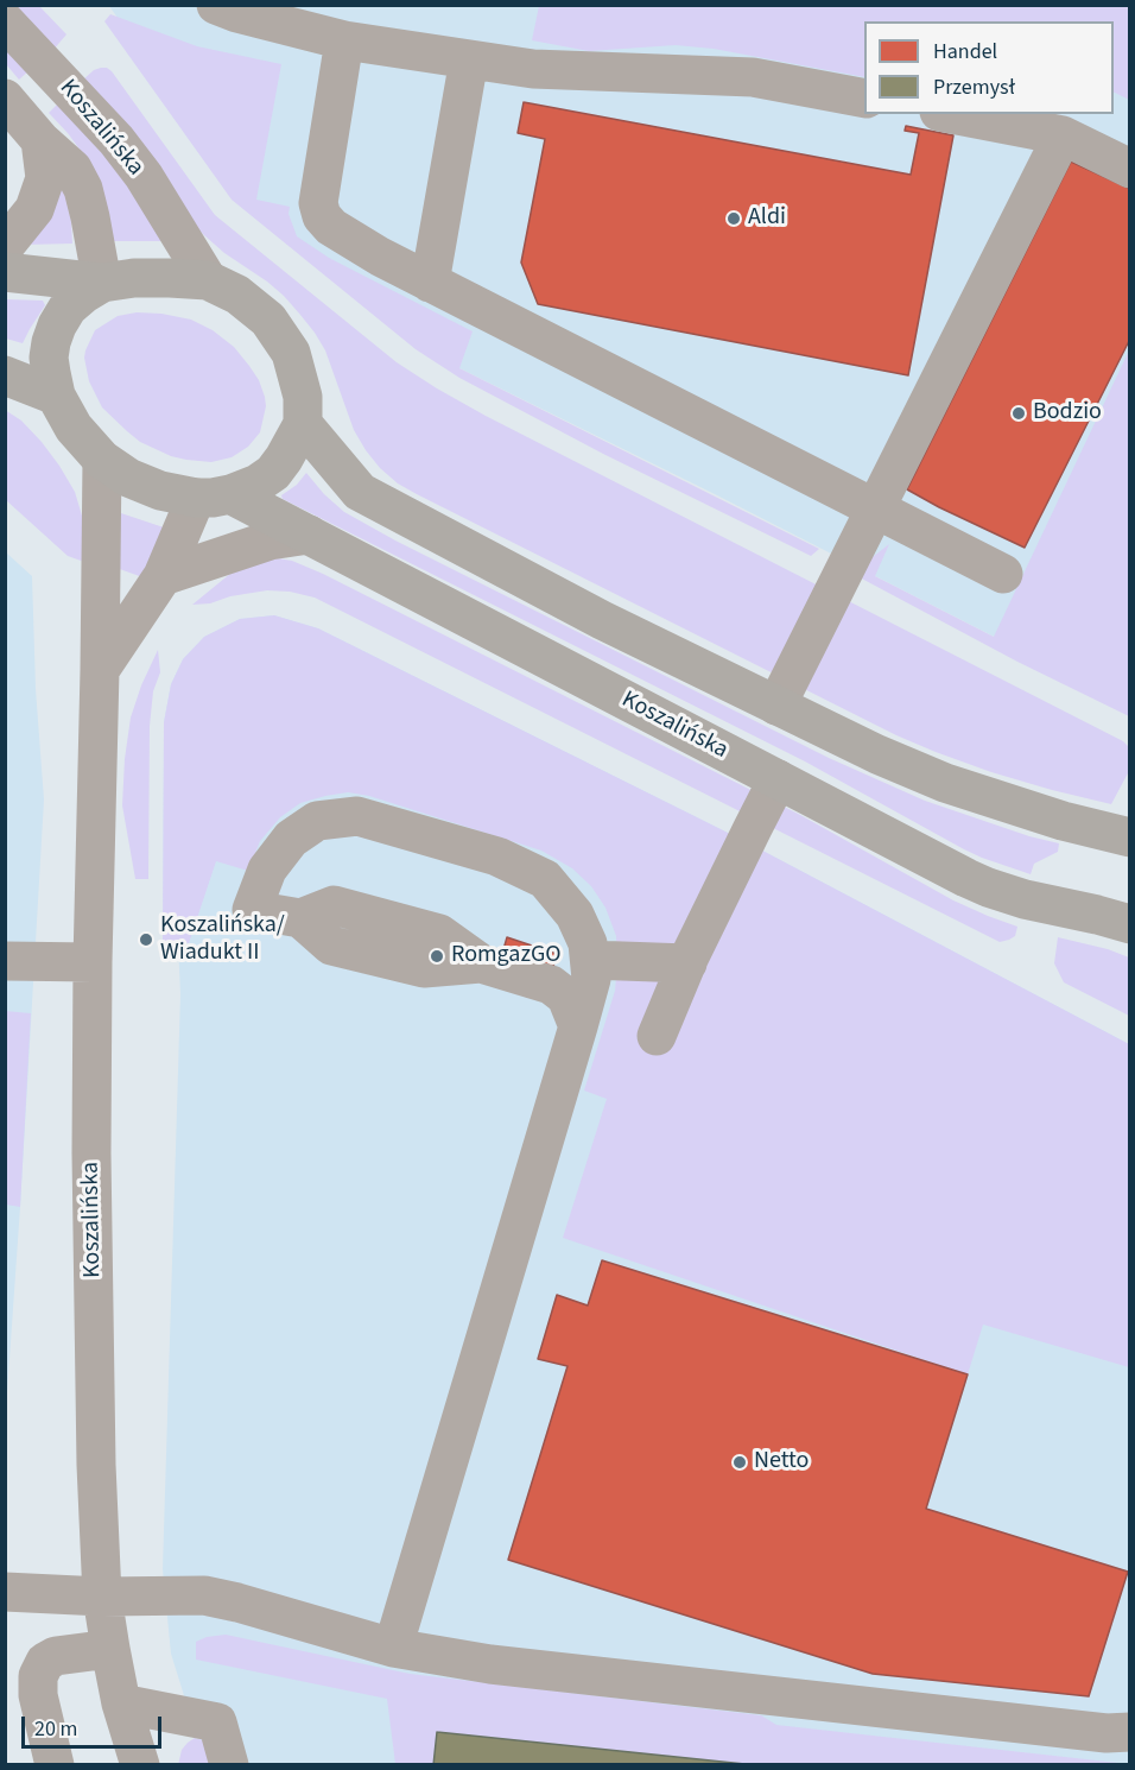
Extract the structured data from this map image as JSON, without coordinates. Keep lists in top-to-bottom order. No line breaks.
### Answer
{"streets":{"main road":["Koszalińska"]},"places":["Aldi","Bodzio","Koszalińska/ Wiadukt II","RomgazGO","Netto"],"legend":["Handel","Przemysł"],"scale_bar":"20 m"}
